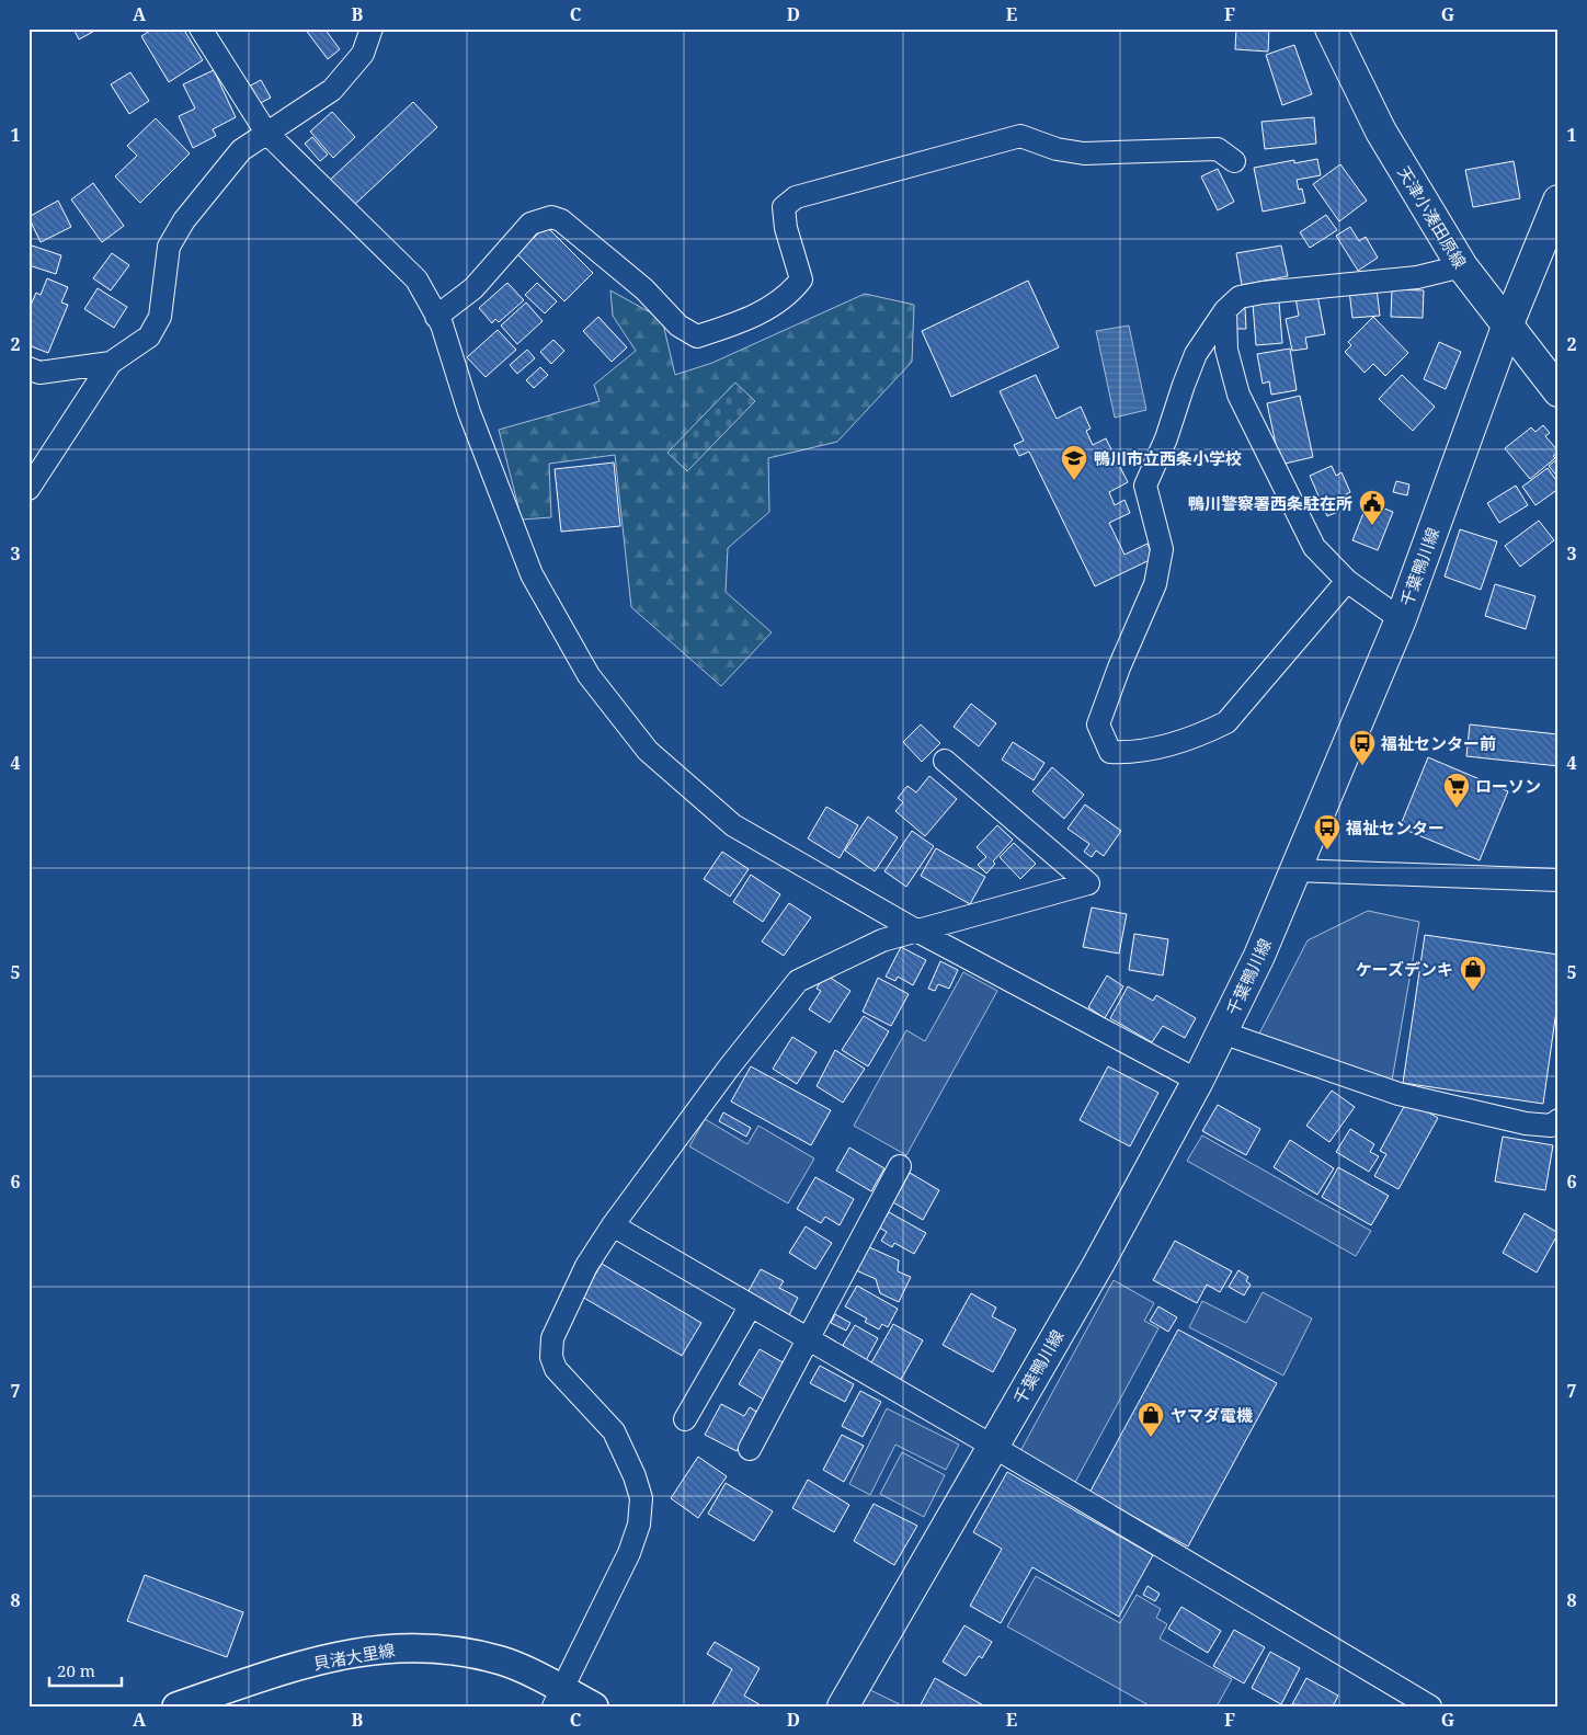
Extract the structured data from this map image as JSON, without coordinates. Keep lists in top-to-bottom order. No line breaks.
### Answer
{"streets":{"main road":["天津小湊田原線","千葉鴨川線"],"street":["貝渚大里線"]},"crossings":[["天津小湊田原線","千葉鴨川線"]],"places":{"school or university":["鴨川市立西条小学校"],"public building":["鴨川警察署西条駐在所"],"bus stop":["福祉センター前","福祉センター"],"supermarket":["ローソン"],"shop":["ケーズデンキ","ヤマダ電機"]},"scale_bar":"20 m","grid":{"columns":["A","B","C","D","E","F","G"],"rows":["1","2","3","4","5","6","7","8"]}}
